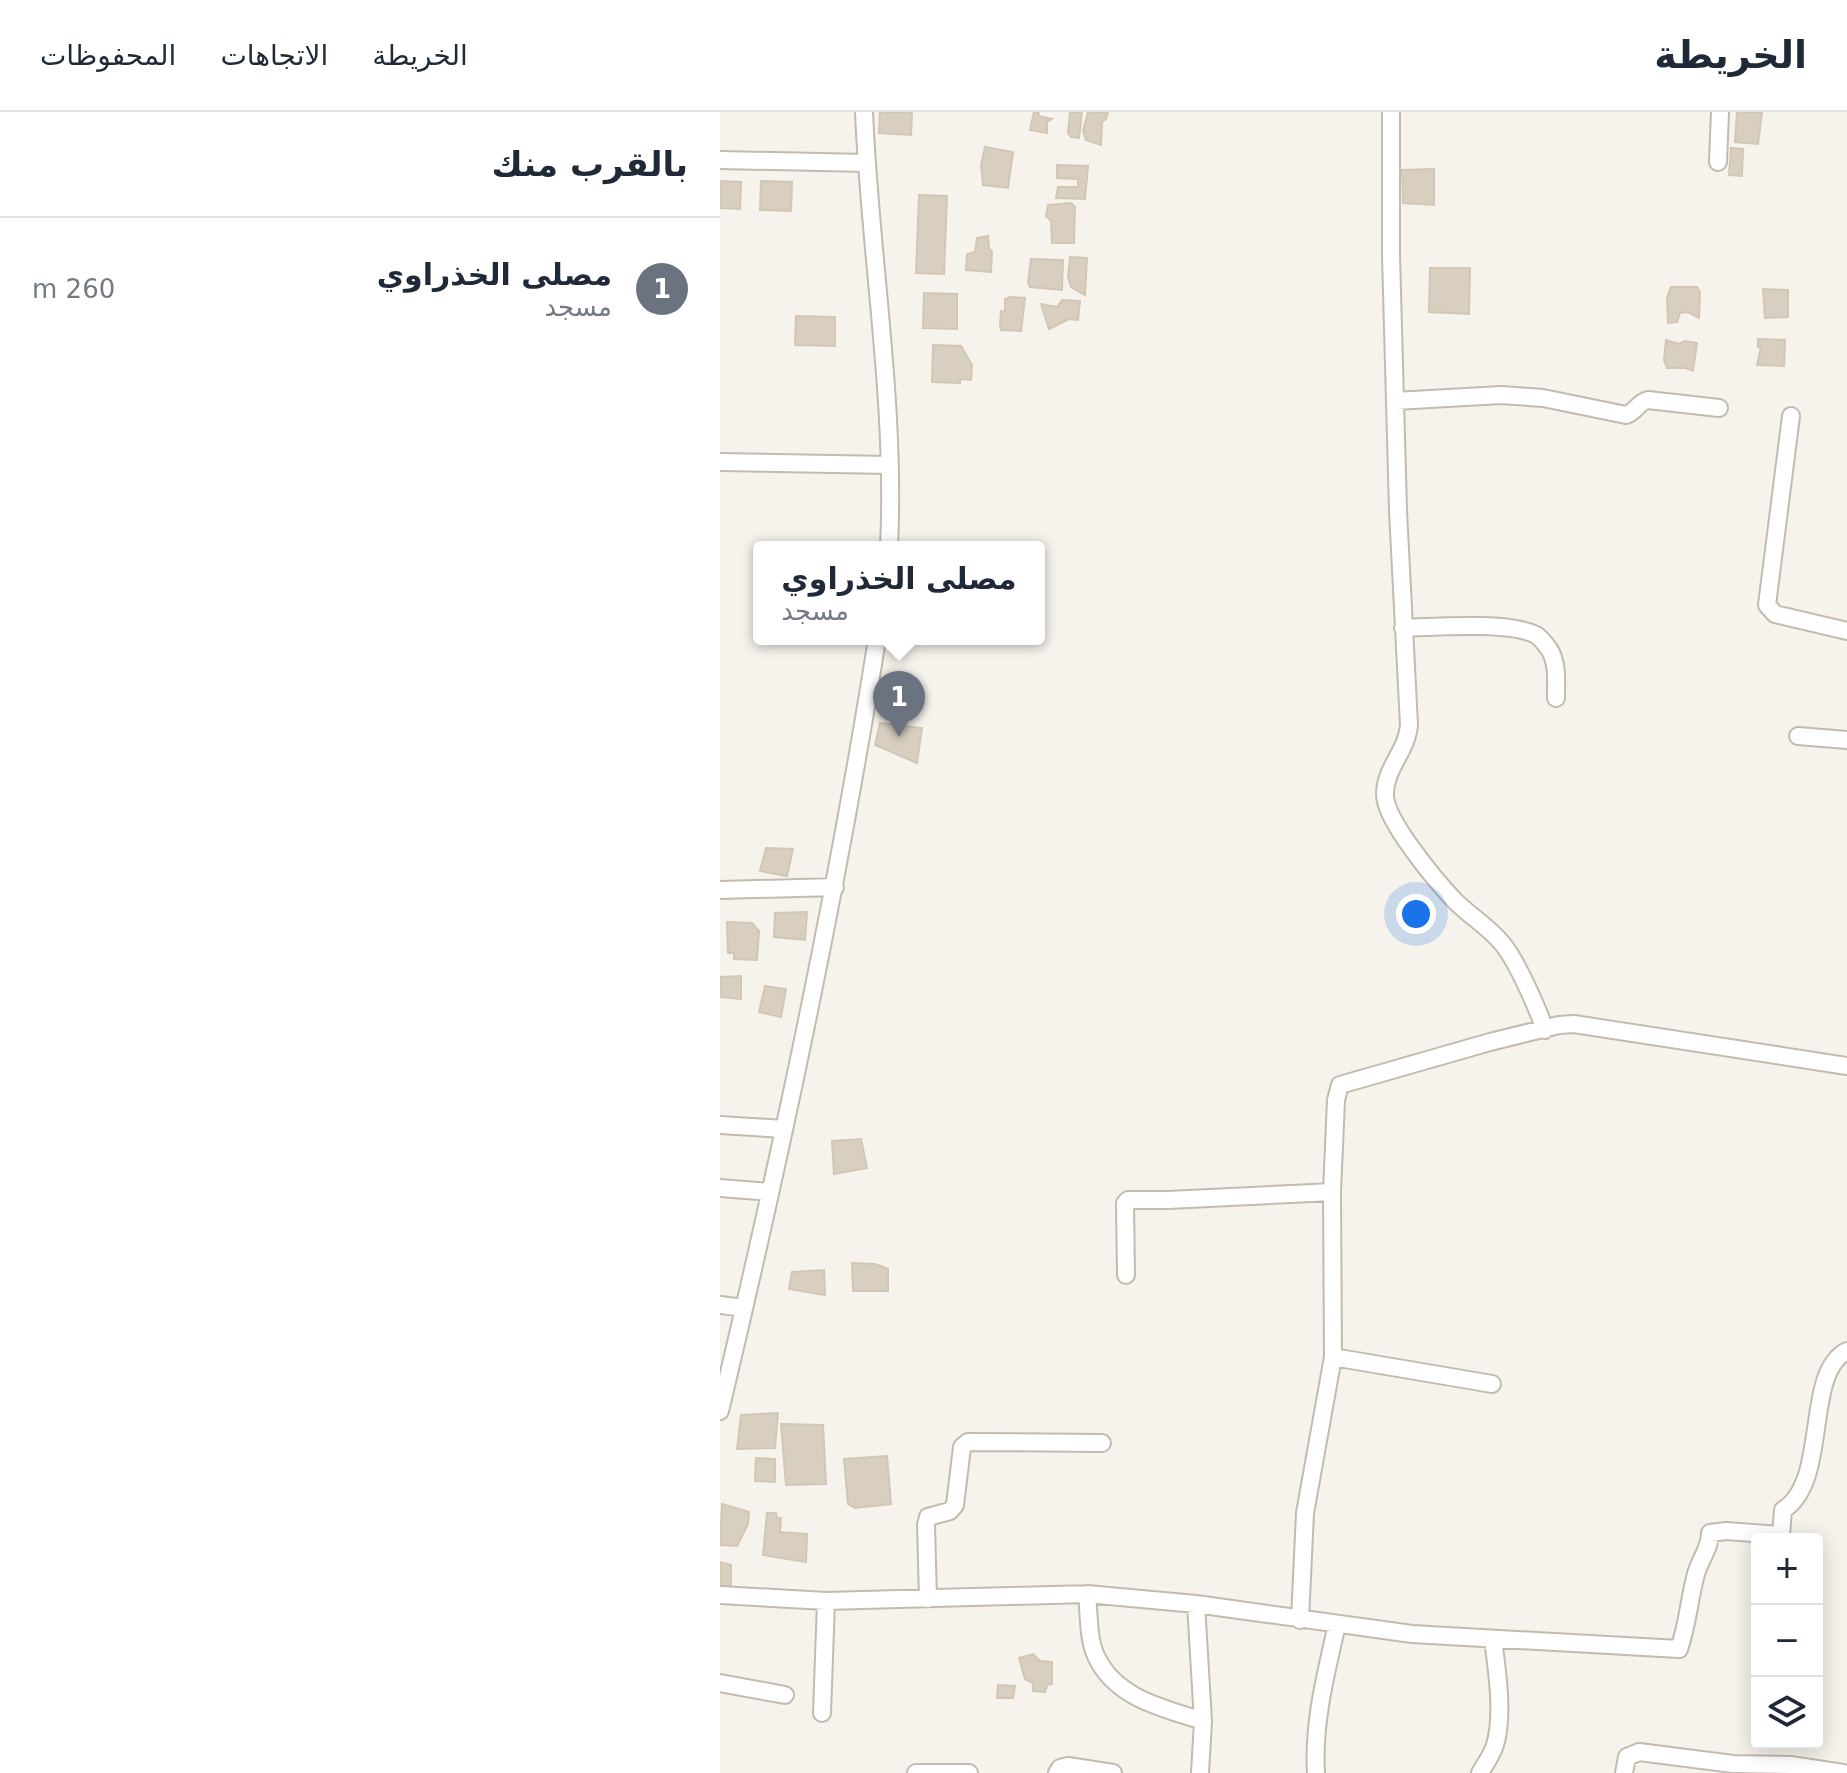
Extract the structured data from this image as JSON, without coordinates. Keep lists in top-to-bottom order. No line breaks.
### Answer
{"page":{"header":"الخريطة","nav":["الخريطة","الاتجاهات","المحفوظات"],"heading":"بالقرب منك","list":[{"mark":"1","name":"مصلى الخذراوي","note":"مسجد","value":"260 m"}],"popup":["مصلى الخذراوي","مسجد"],"pins":"1","map_buttons":["+","−"]}}
